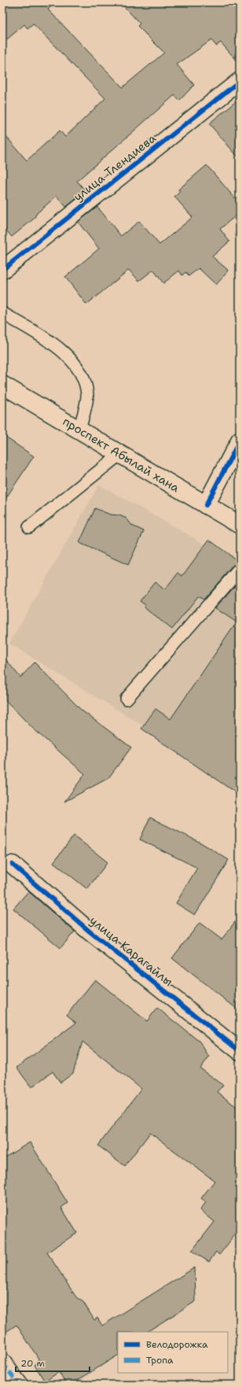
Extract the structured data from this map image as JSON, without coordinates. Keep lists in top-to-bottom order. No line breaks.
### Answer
{"streets":{"street":["улица Тлендиева","проспект Абылай хана","улица Карагайлы"]},"legend":["Велодорожка","Тропа"],"scale_bar":"20 m"}
